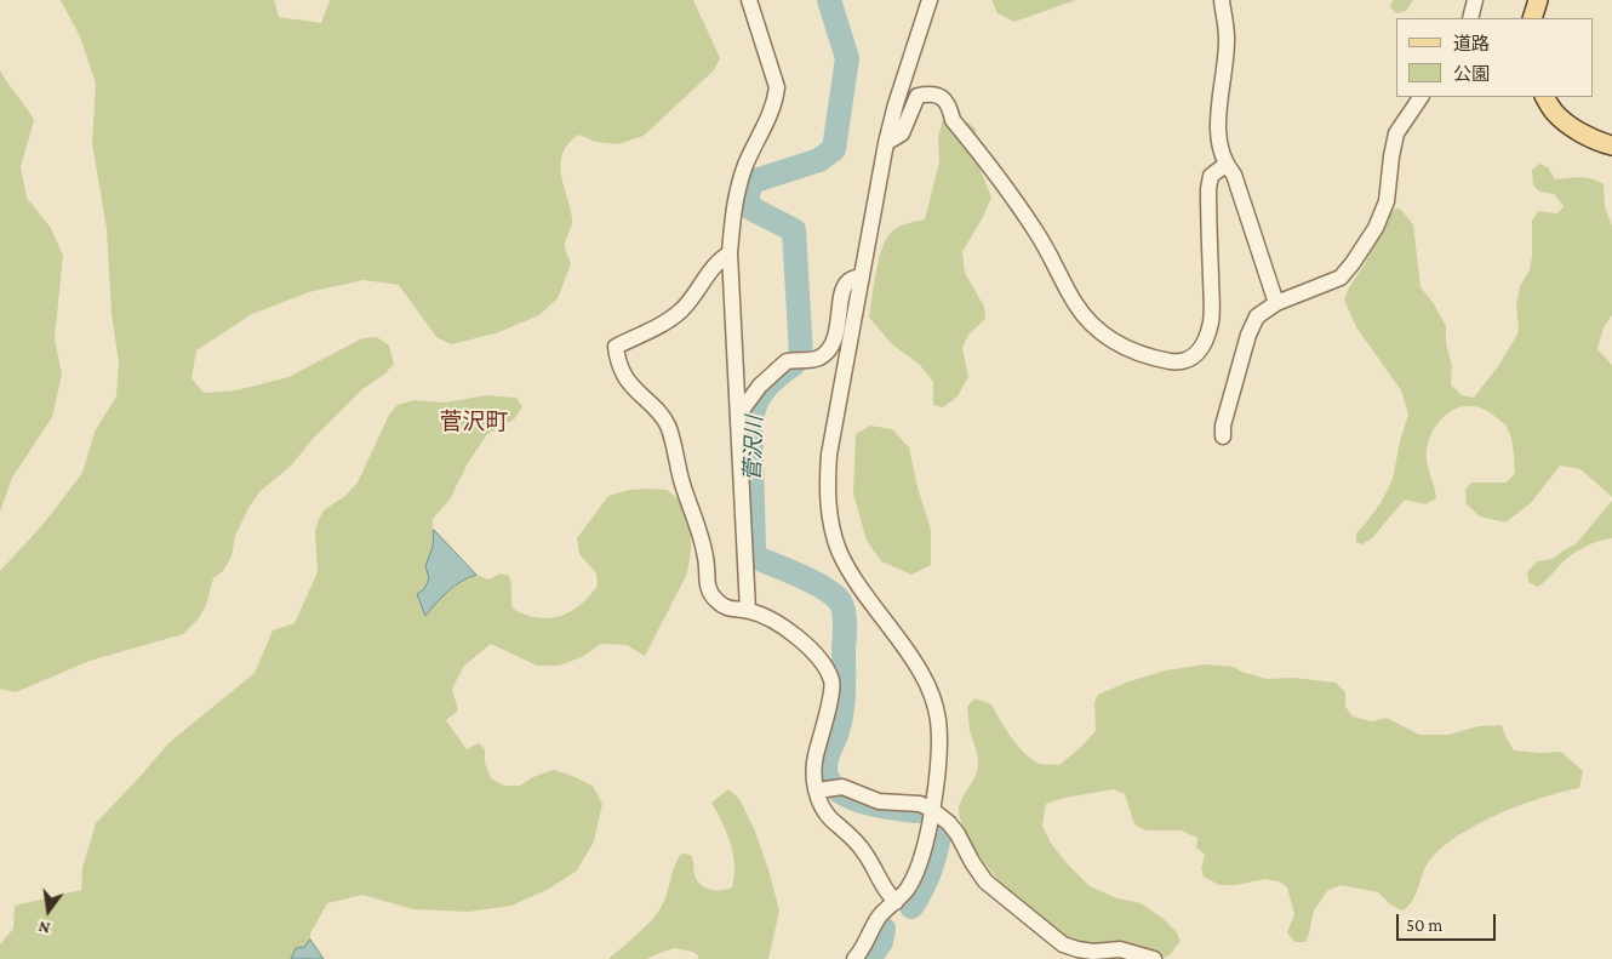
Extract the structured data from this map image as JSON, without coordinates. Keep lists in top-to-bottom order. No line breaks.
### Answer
{"districts":["菅沢町"],"water":["菅沢川"],"legend":["道路","公園"],"scale_bar":"50 m","north":"bottom"}
